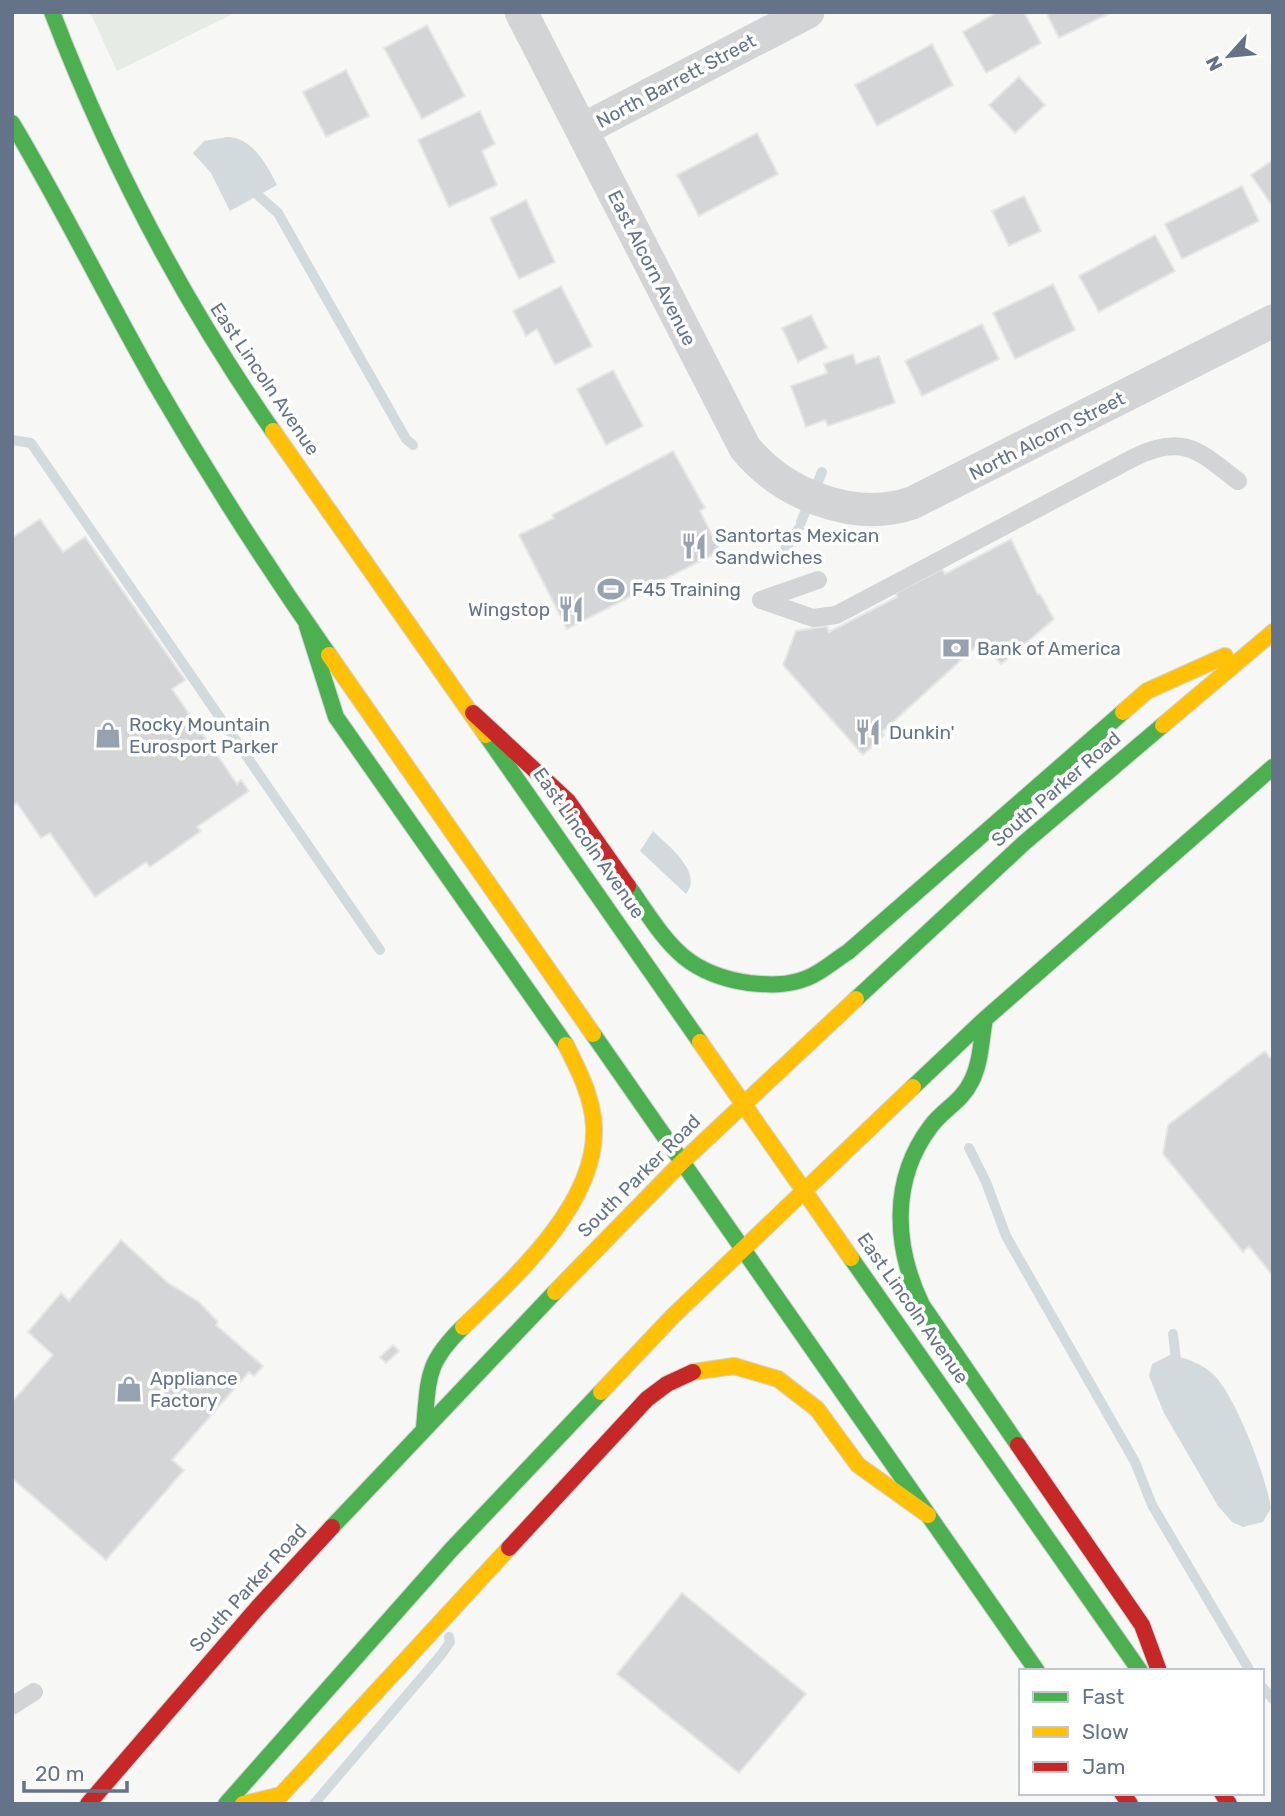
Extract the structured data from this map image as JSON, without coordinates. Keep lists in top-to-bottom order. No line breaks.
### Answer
{"streets":{"main road":["East Lincoln Avenue","South Parker Road"],"street":["North Barrett Street","East Alcorn Avenue","North Alcorn Street"]},"crossings":[["North Barrett Street","East Alcorn Avenue"],["East Alcorn Avenue","North Alcorn Street"],["East Lincoln Avenue","South Parker Road"]],"places":{"restaurant":["Santortas Mexican Sandwiches","Wingstop","Dunkin'"],"sports":["F45 Training"],"bank":["Bank of America"],"shop":["Rocky Mountain Eurosport Parker","Appliance Factory"]},"legend":["Fast","Slow","Jam"],"scale_bar":"20 m","north":"bottom left"}
